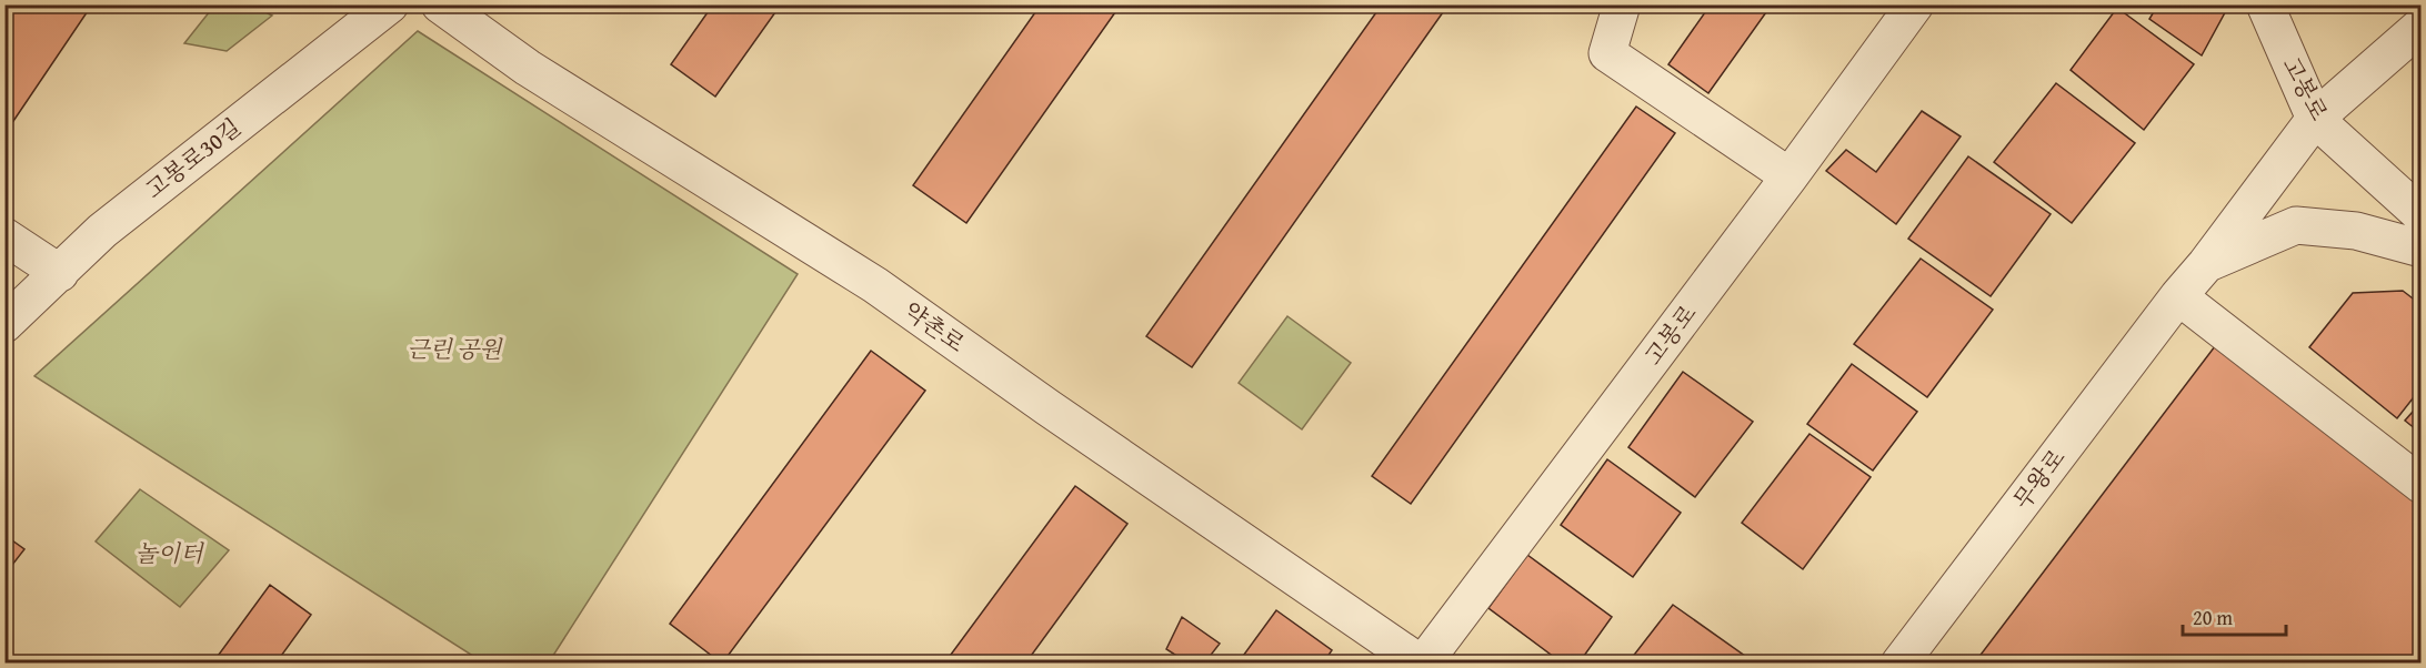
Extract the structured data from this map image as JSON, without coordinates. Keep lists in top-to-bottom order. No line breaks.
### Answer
{"streets":{"street":["고봉로","고봉로30길","약촌로","무왕로"]},"crossings":[["고봉로","약촌로"],["고봉로","무왕로"]],"parks":["근린 공원","놀이터"],"scale_bar":"20 m"}
